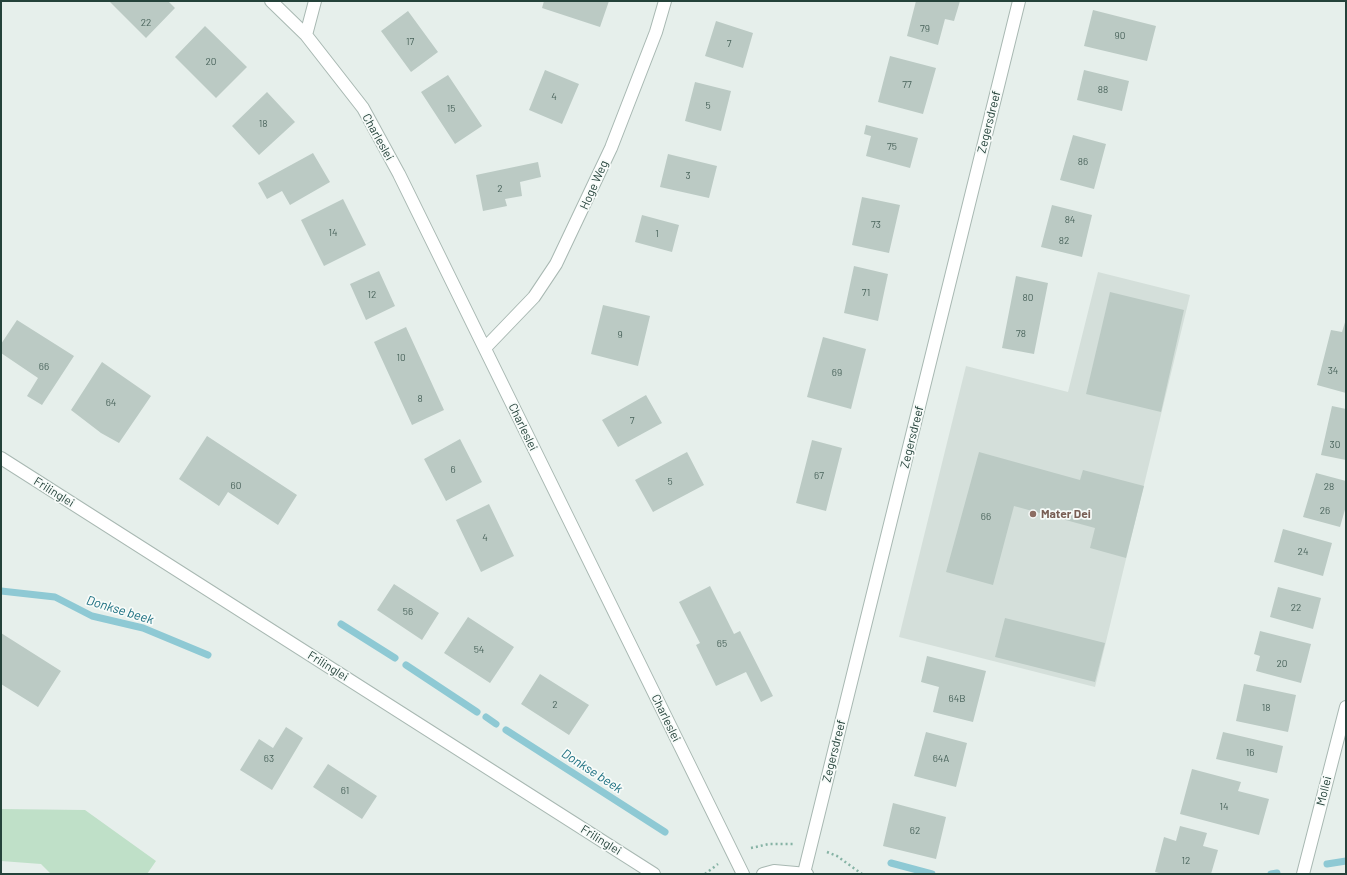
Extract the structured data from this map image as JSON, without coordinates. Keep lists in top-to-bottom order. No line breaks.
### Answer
{"streets":{"street":["Zegersdreef","Charleslei","Hoge Weg","Frilinglei","Mollei"]},"crossings":[["Charleslei","Hoge Weg"]],"water":["Donkse beek"],"places":["Mater Dei"],"house_numbers":["22","79","90","17","7","20","77","88","4","5","15","18","75","86","3","2","84","73","14","1","82","71","12","80","78","9","10","66","34","69","8","64","7","30","6","67","5","60","28","26","66","4","24","22","56","65","54","20","64B","2","18","16","63","64A","61","14","62","12"]}
